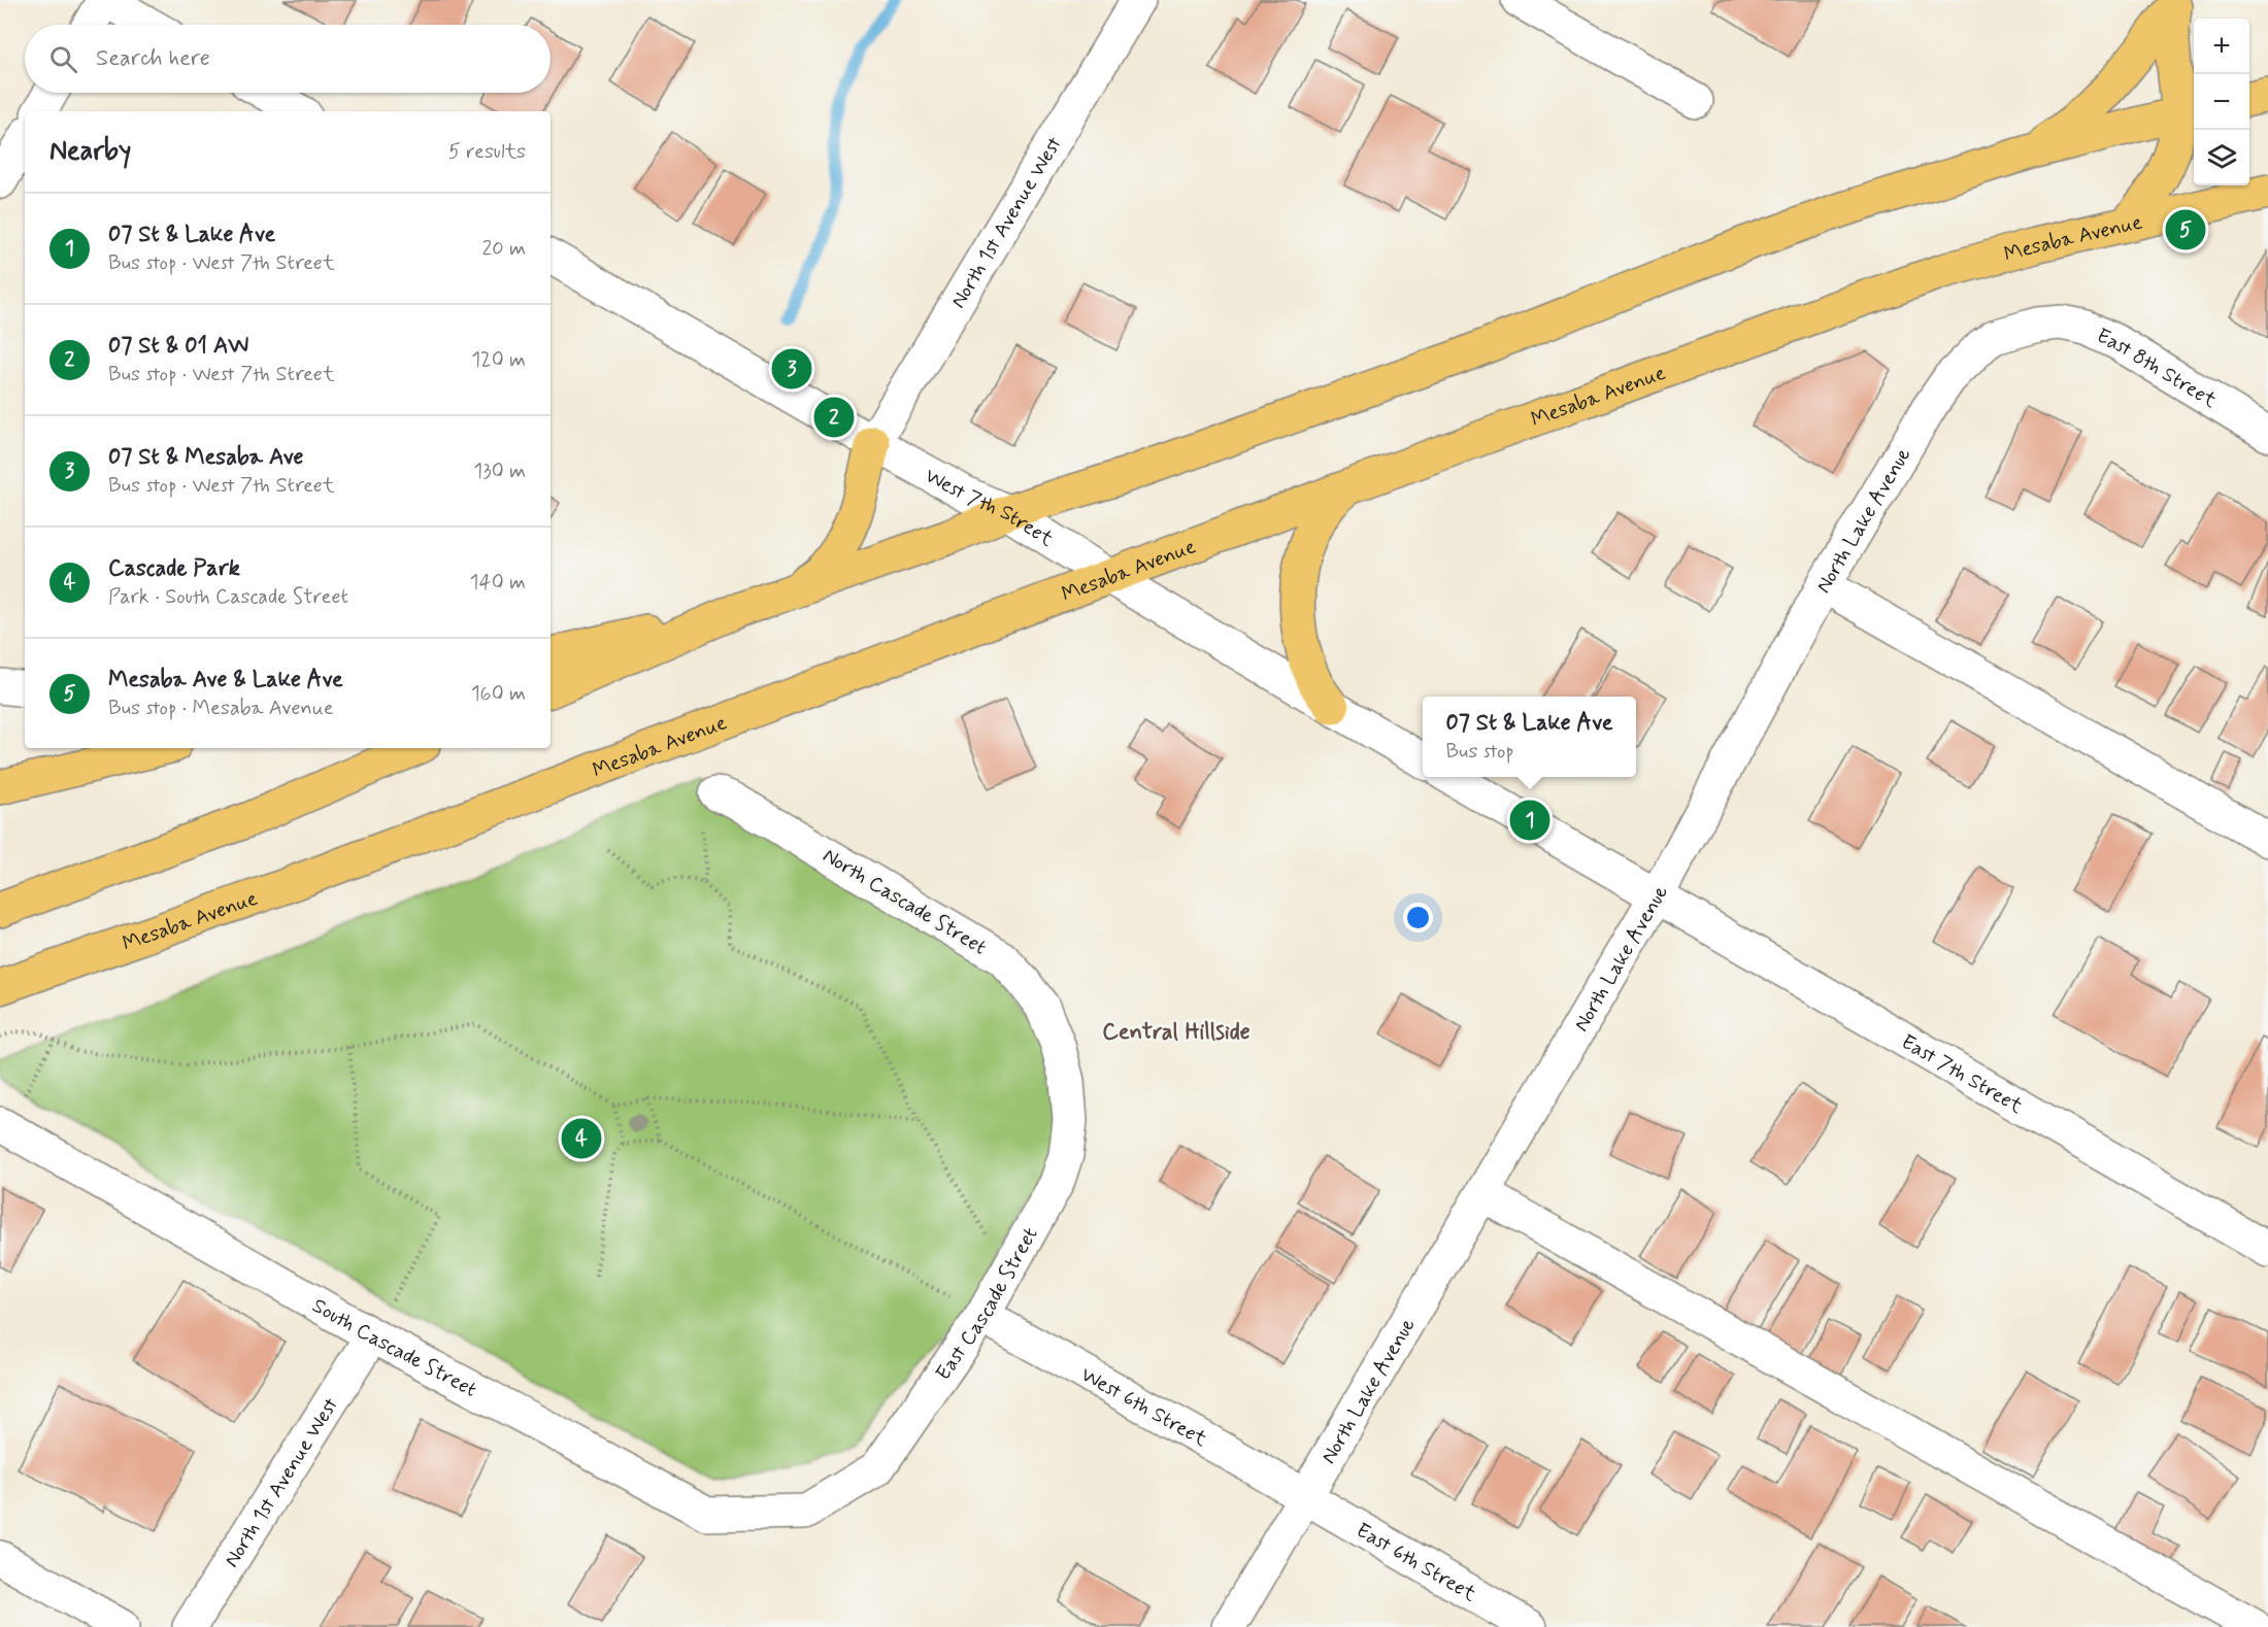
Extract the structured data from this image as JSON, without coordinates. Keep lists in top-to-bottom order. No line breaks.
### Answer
{"streets":{"highway":["Mesaba Avenue"],"street":["North 1st Avenue West","East 8th Street","West 7th Street","North Lake Avenue","North Cascade Street","East 7th Street","East Cascade Street","South Cascade Street","West 6th Street","East 6th Street"]},"crossings":[["North 1st Avenue West","West 7th Street"],["North 1st Avenue West","South Cascade Street"],["Mesaba Avenue","West 7th Street"],["East 8th Street","North Lake Avenue"],["North Lake Avenue","East 7th Street"],["North Lake Avenue","West 6th Street"],["North Lake Avenue","East 6th Street"],["North Cascade Street","East Cascade Street"],["East Cascade Street","South Cascade Street"],["East Cascade Street","West 6th Street"],["West 6th Street","East 6th Street"]],"districts":["Central Hillside"],"page":{"map_buttons":["+","−"],"search":"Search here","heading":["Nearby","5 results"],"list":[{"mark":"1","name":"07 St & Lake Ave","note":"Bus stop · West 7th Street","value":"20 m"},{"mark":"2","name":"07 St & 01 AW","note":"Bus stop · West 7th Street","value":"120 m"},{"mark":"3","name":"07 St & Mesaba Ave","note":"Bus stop · West 7th Street","value":"130 m"},{"mark":"4","name":"Cascade Park","note":"Park · South Cascade Street","value":"140 m"},{"mark":"5","name":"Mesaba Ave & Lake Ave","note":"Bus stop · Mesaba Avenue","value":"160 m"}],"pins":["5","3","2","1","4"],"popup":["07 St & Lake Ave","Bus stop"]}}
